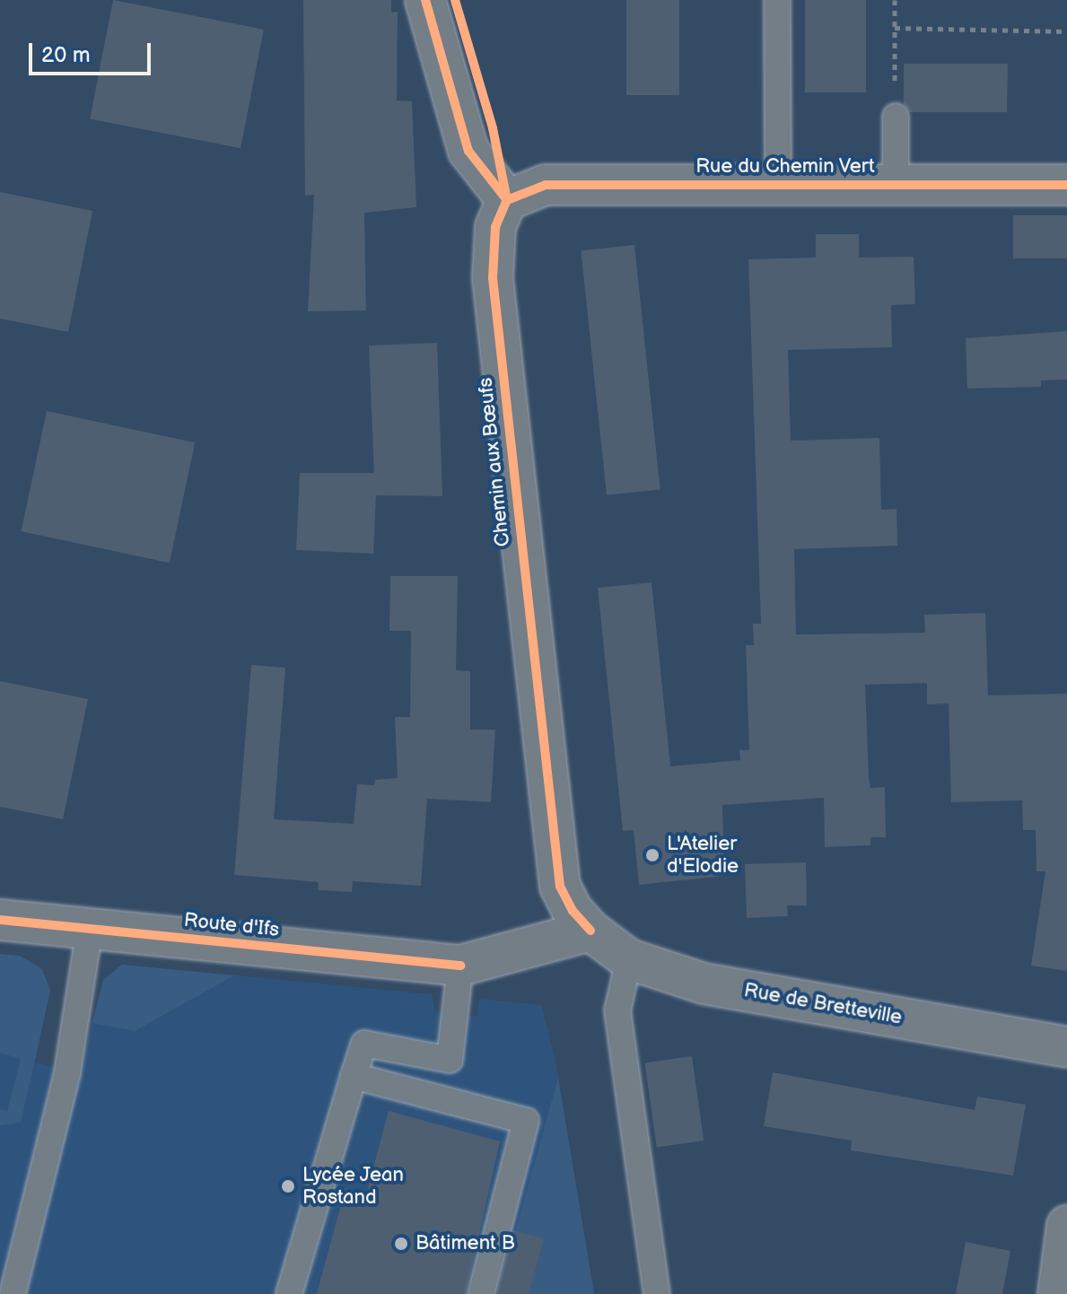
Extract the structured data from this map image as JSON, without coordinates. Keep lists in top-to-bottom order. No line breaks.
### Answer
{"streets":{"street":["Rue du Chemin Vert","Chemin aux Bœufs","Route d'Ifs","Rue de Bretteville"]},"crossings":[["Rue du Chemin Vert","Chemin aux Bœufs"],["Chemin aux Bœufs","Route d'Ifs"],["Chemin aux Bœufs","Rue de Bretteville"],["Route d'Ifs","Rue de Bretteville"]],"places":["L'Atelier d'Elodie","Lycée Jean Rostand","Bâtiment B"],"scale_bar":"20 m"}
